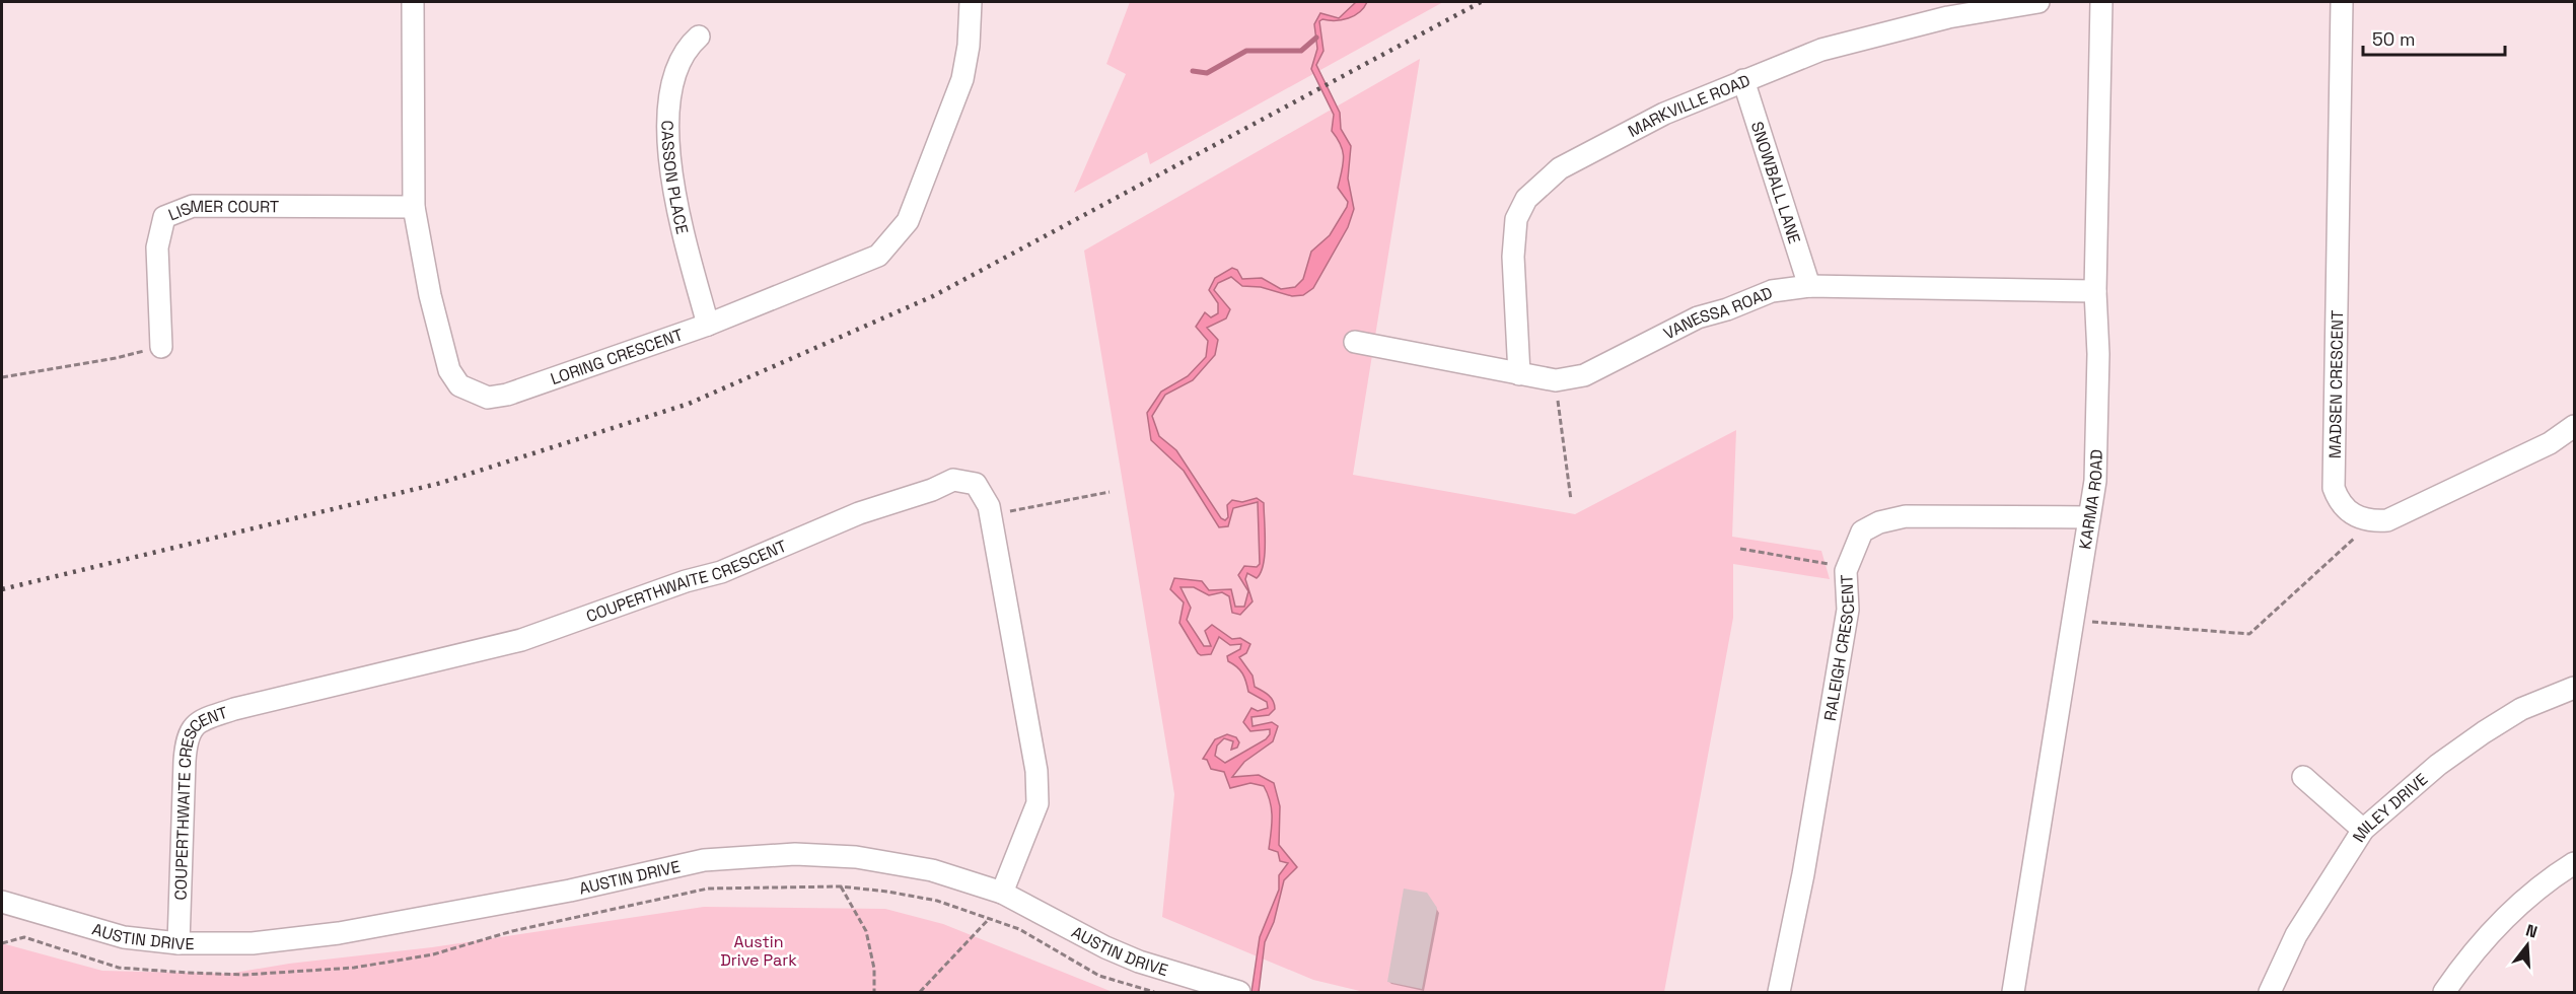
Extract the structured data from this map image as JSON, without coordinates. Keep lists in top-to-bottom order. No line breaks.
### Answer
{"streets":{"street":["MARKVILLE ROAD","CASSON PLACE","SNOWBALL LANE","LISMER COURT","VANESSA ROAD","LORING CRESCENT","MADSEN CRESCENT","KARMA ROAD","COUPERTHWAITE CRESCENT","RALEIGH CRESCENT","MILEY DRIVE","AUSTIN DRIVE"]},"crossings":[["MARKVILLE ROAD","SNOWBALL LANE"],["MARKVILLE ROAD","VANESSA ROAD"],["CASSON PLACE","LORING CRESCENT"],["SNOWBALL LANE","VANESSA ROAD"],["LISMER COURT","LORING CRESCENT"],["VANESSA ROAD","KARMA ROAD"],["KARMA ROAD","RALEIGH CRESCENT"],["COUPERTHWAITE CRESCENT","AUSTIN DRIVE"]],"parks":["Austin Drive Park"],"scale_bar":"50 m","north":"top"}
